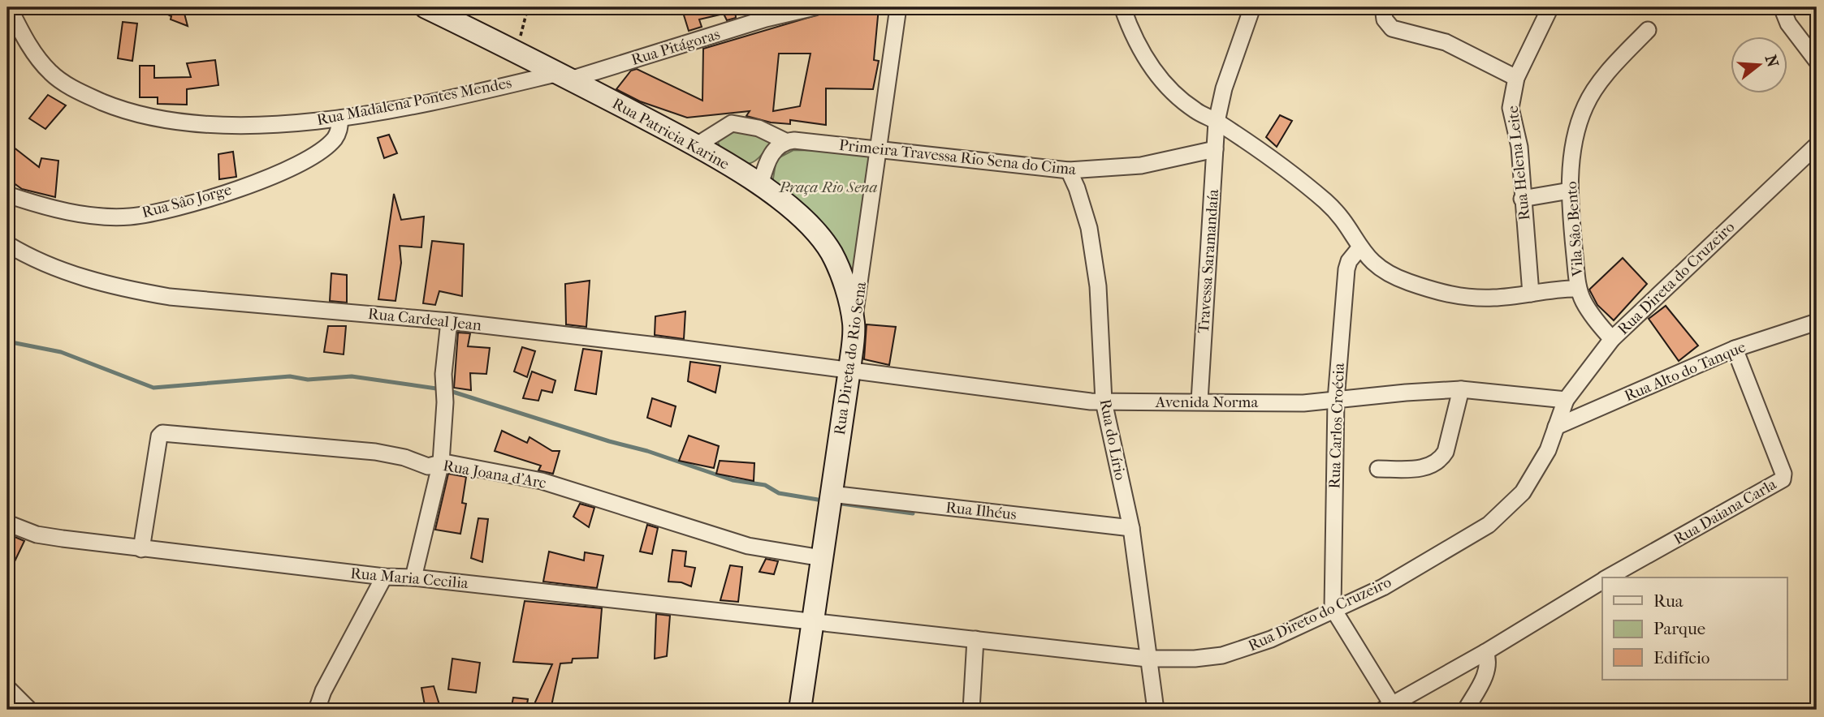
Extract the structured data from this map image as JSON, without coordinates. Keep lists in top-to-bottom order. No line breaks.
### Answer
{"streets":{"main road":["Rua Patricia Karine","Rua Direta do Rio Sena"],"street":["Rua Pitágoras","Rua Madalena Pontes Mendes","Primeira Travessa Rio Sena do Cima","Rua Helena Leite","Rua Sâo Jorge","Vila Sâo Bento","Travessa Saramandaía","Rua Direta do Cruzeiro","Rua Cardeal Jean","Rua Alto do Tanque","Avenida Norma","Rua Carlos Croécia","Rua do Lírio","Rua Joana d'Arc","Rua Ilhéus","Rua Daiana Carla","Rua Maria Cecilia","Rua Direto do Cruzeiro"]},"crossings":[["Rua Pitágoras","Rua Madalena Pontes Mendes"],["Rua Pitágoras","Rua Patricia Karine"],["Rua Madalena Pontes Mendes","Rua Patricia Karine"],["Rua Madalena Pontes Mendes","Rua Sâo Jorge"],["Rua Patricia Karine","Rua Direta do Rio Sena"],["Primeira Travessa Rio Sena do Cima","Travessa Saramandaía"],["Primeira Travessa Rio Sena do Cima","Rua Direta do Rio Sena"],["Primeira Travessa Rio Sena do Cima","Rua do Lírio"],["Vila Sâo Bento","Rua Direta do Cruzeiro"],["Travessa Saramandaía","Avenida Norma"],["Rua Direta do Cruzeiro","Rua Alto do Tanque"],["Rua Direta do Cruzeiro","Avenida Norma"],["Rua Direta do Cruzeiro","Rua Direto do Cruzeiro"],["Rua Cardeal Jean","Rua Direta do Rio Sena"],["Rua Cardeal Jean","Avenida Norma"],["Rua Direta do Rio Sena","Avenida Norma"],["Rua Direta do Rio Sena","Rua Joana d'Arc"],["Rua Direta do Rio Sena","Rua Ilhéus"],["Rua Direta do Rio Sena","Rua Maria Cecilia"],["Rua Direta do Rio Sena","Rua Direto do Cruzeiro"],["Rua Alto do Tanque","Rua Daiana Carla"],["Rua Alto do Tanque","Rua Direto do Cruzeiro"],["Avenida Norma","Rua Carlos Croécia"],["Avenida Norma","Rua do Lírio"],["Rua Carlos Croécia","Rua Direto do Cruzeiro"],["Rua do Lírio","Rua Ilhéus"],["Rua do Lírio","Rua Direto do Cruzeiro"],["Rua Joana d'Arc","Rua Maria Cecilia"],["Rua Maria Cecilia","Rua Direto do Cruzeiro"]],"parks":["Praça Rio Sena"],"legend":["Rua","Parque","Edifício"],"north":"right"}
